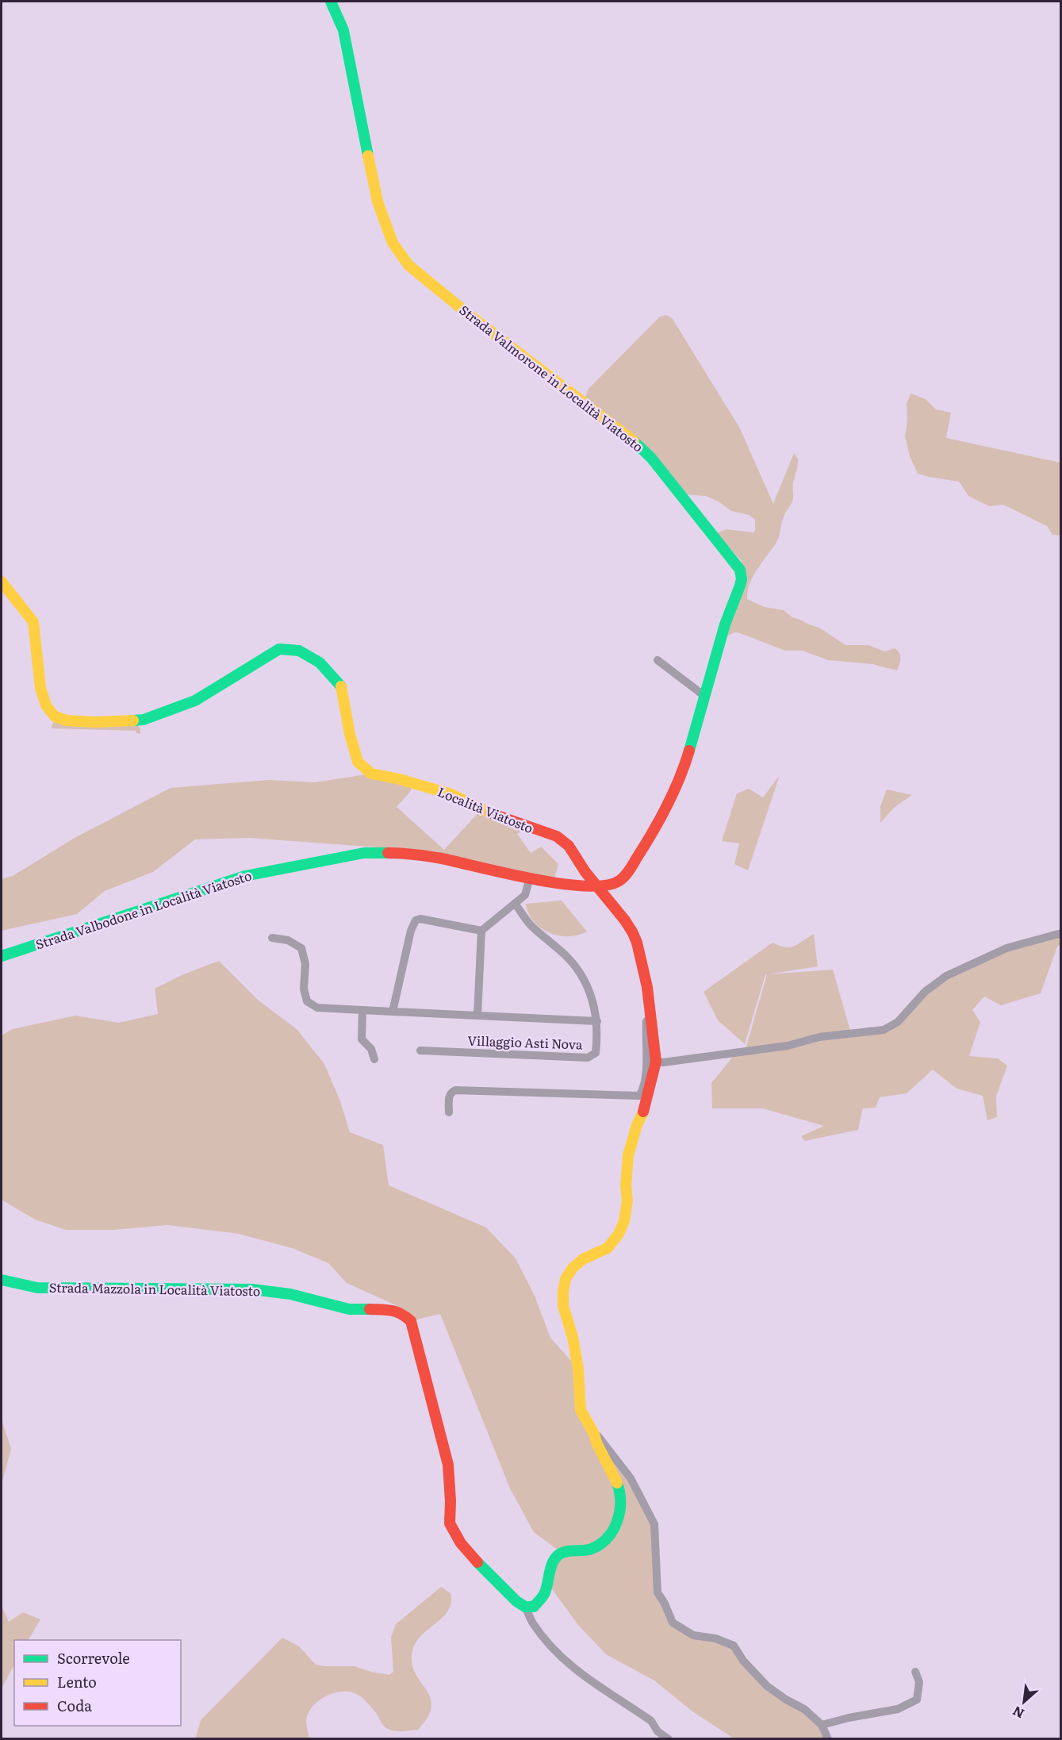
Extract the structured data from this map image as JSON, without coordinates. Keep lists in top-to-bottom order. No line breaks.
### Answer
{"streets":{"street":["Strada Valmorone in Località Viatosto","Località Viatosto","Strada Valbodone in Località Viatosto","Villaggio Asti Nova","Strada Mazzola in Località Viatosto"]},"crossings":[["Strada Valmorone in Località Viatosto","Località Viatosto"],["Strada Valmorone in Località Viatosto","Strada Valbodone in Località Viatosto"],["Località Viatosto","Strada Valbodone in Località Viatosto"]],"legend":["Scorrevole","Lento","Coda"],"north":"bottom left"}
